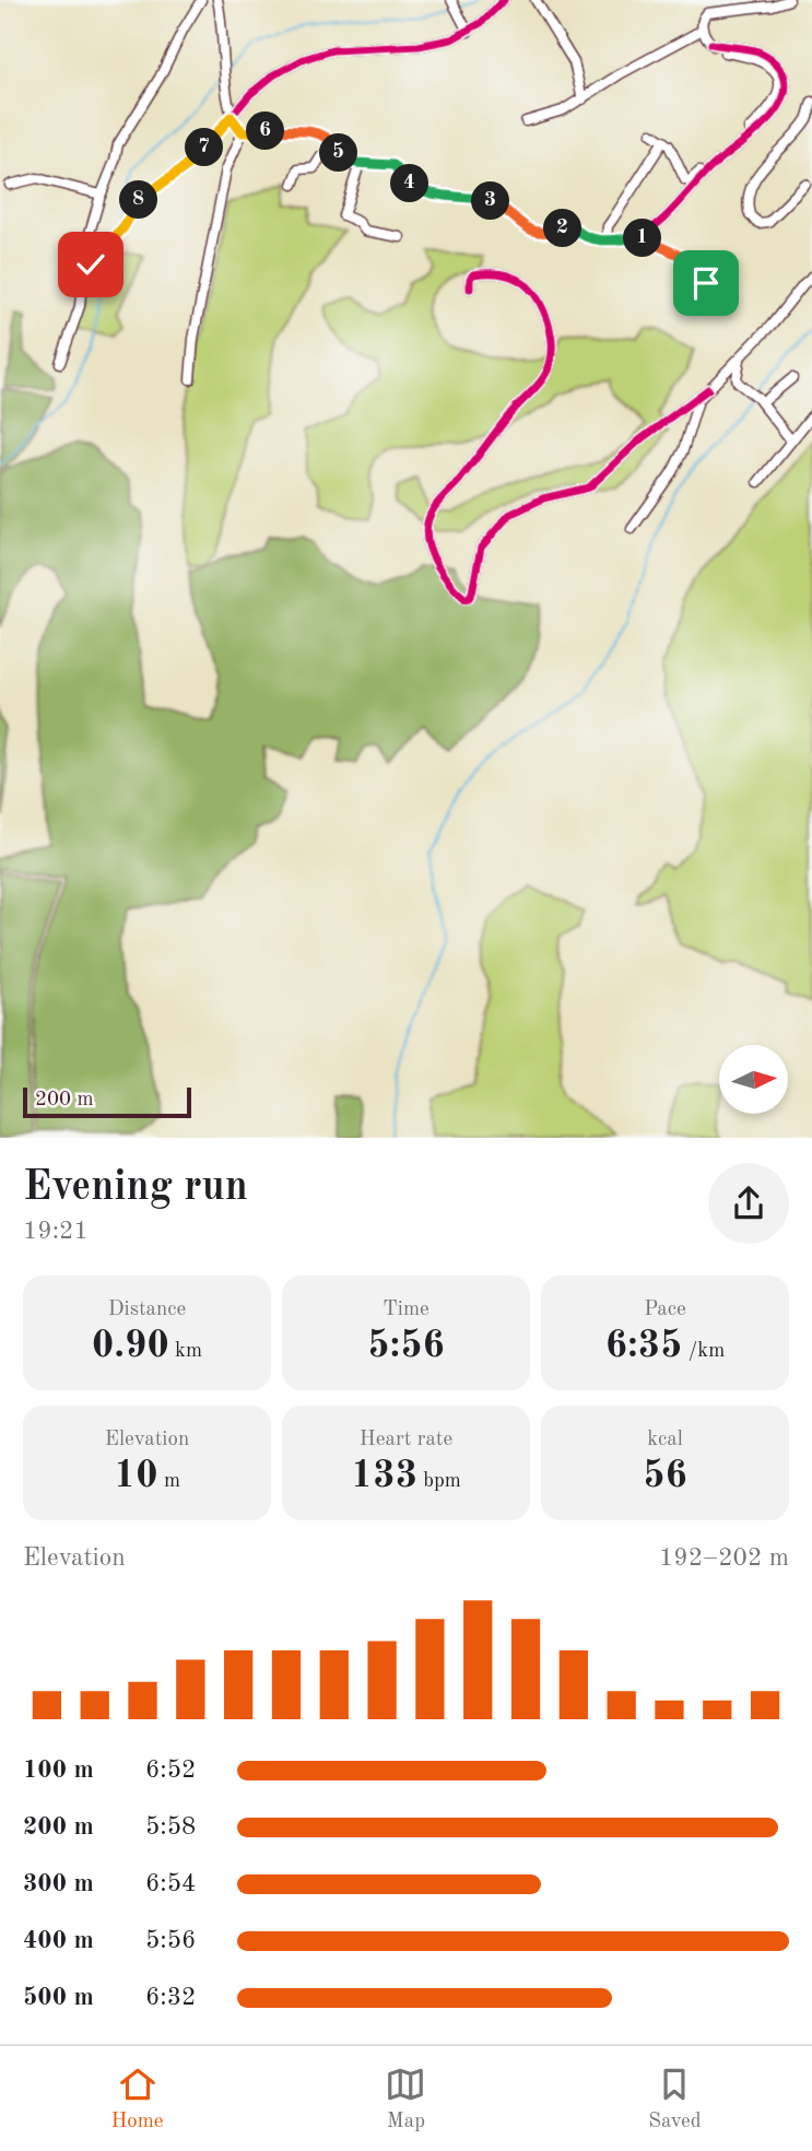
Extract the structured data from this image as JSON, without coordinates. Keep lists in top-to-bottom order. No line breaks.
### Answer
{"scale_bar":"200 m","north":"right","page":{"pins":["6","7","5","4","8","3","2","1"],"scale":"200 m","heading":["Evening run","19:21"],"stats":[["Distance","0.90 km"],["Time","5:56"],["Pace","6:35 /km"],["Elevation","10 m"],["Heart rate","133 bpm"],["kcal","56"]],"chart":["Elevation","192–202 m"],"list":[{"name":"100 m","note":"6:52"},{"name":"200 m","note":"5:58"},{"name":"300 m","note":"6:54"},{"name":"400 m","note":"5:56"},{"name":"500 m","note":"6:32"}],"tabs":["Home","Map","Saved"]}}
